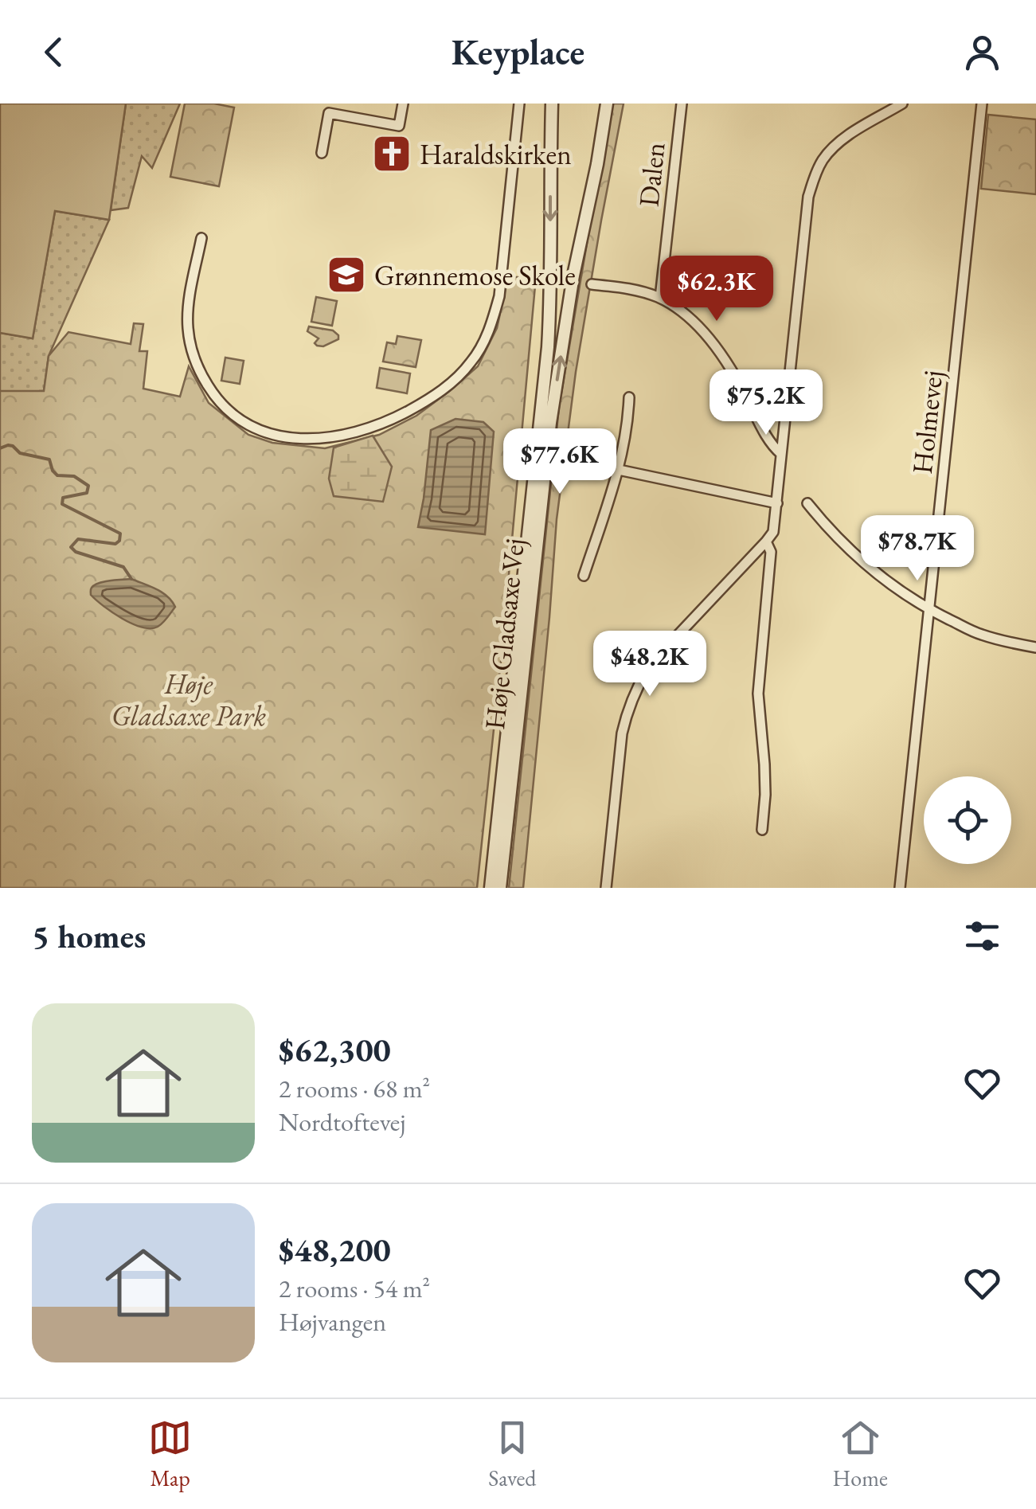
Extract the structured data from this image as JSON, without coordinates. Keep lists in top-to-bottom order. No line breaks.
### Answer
{"streets":{"street":["Dalen","Holmevej","Høje Gladsaxe Vej"]},"parks":["Høje Gladsaxe Park"],"places":{"church":["Haraldskirken"],"school or university":["Grønnemose Skole"]},"page":{"header":"Keyplace","price":["$62.3K","$75.2K","$77.6K","$78.7K","$48.2K"],"heading":"5 homes","list":[{"name":"$62,300","note":"2 rooms · 68 m² · Nordtoftevej"},{"name":"$48,200","note":"2 rooms · 54 m² · Højvangen"}],"tabs":["Map","Saved","Home"]}}
